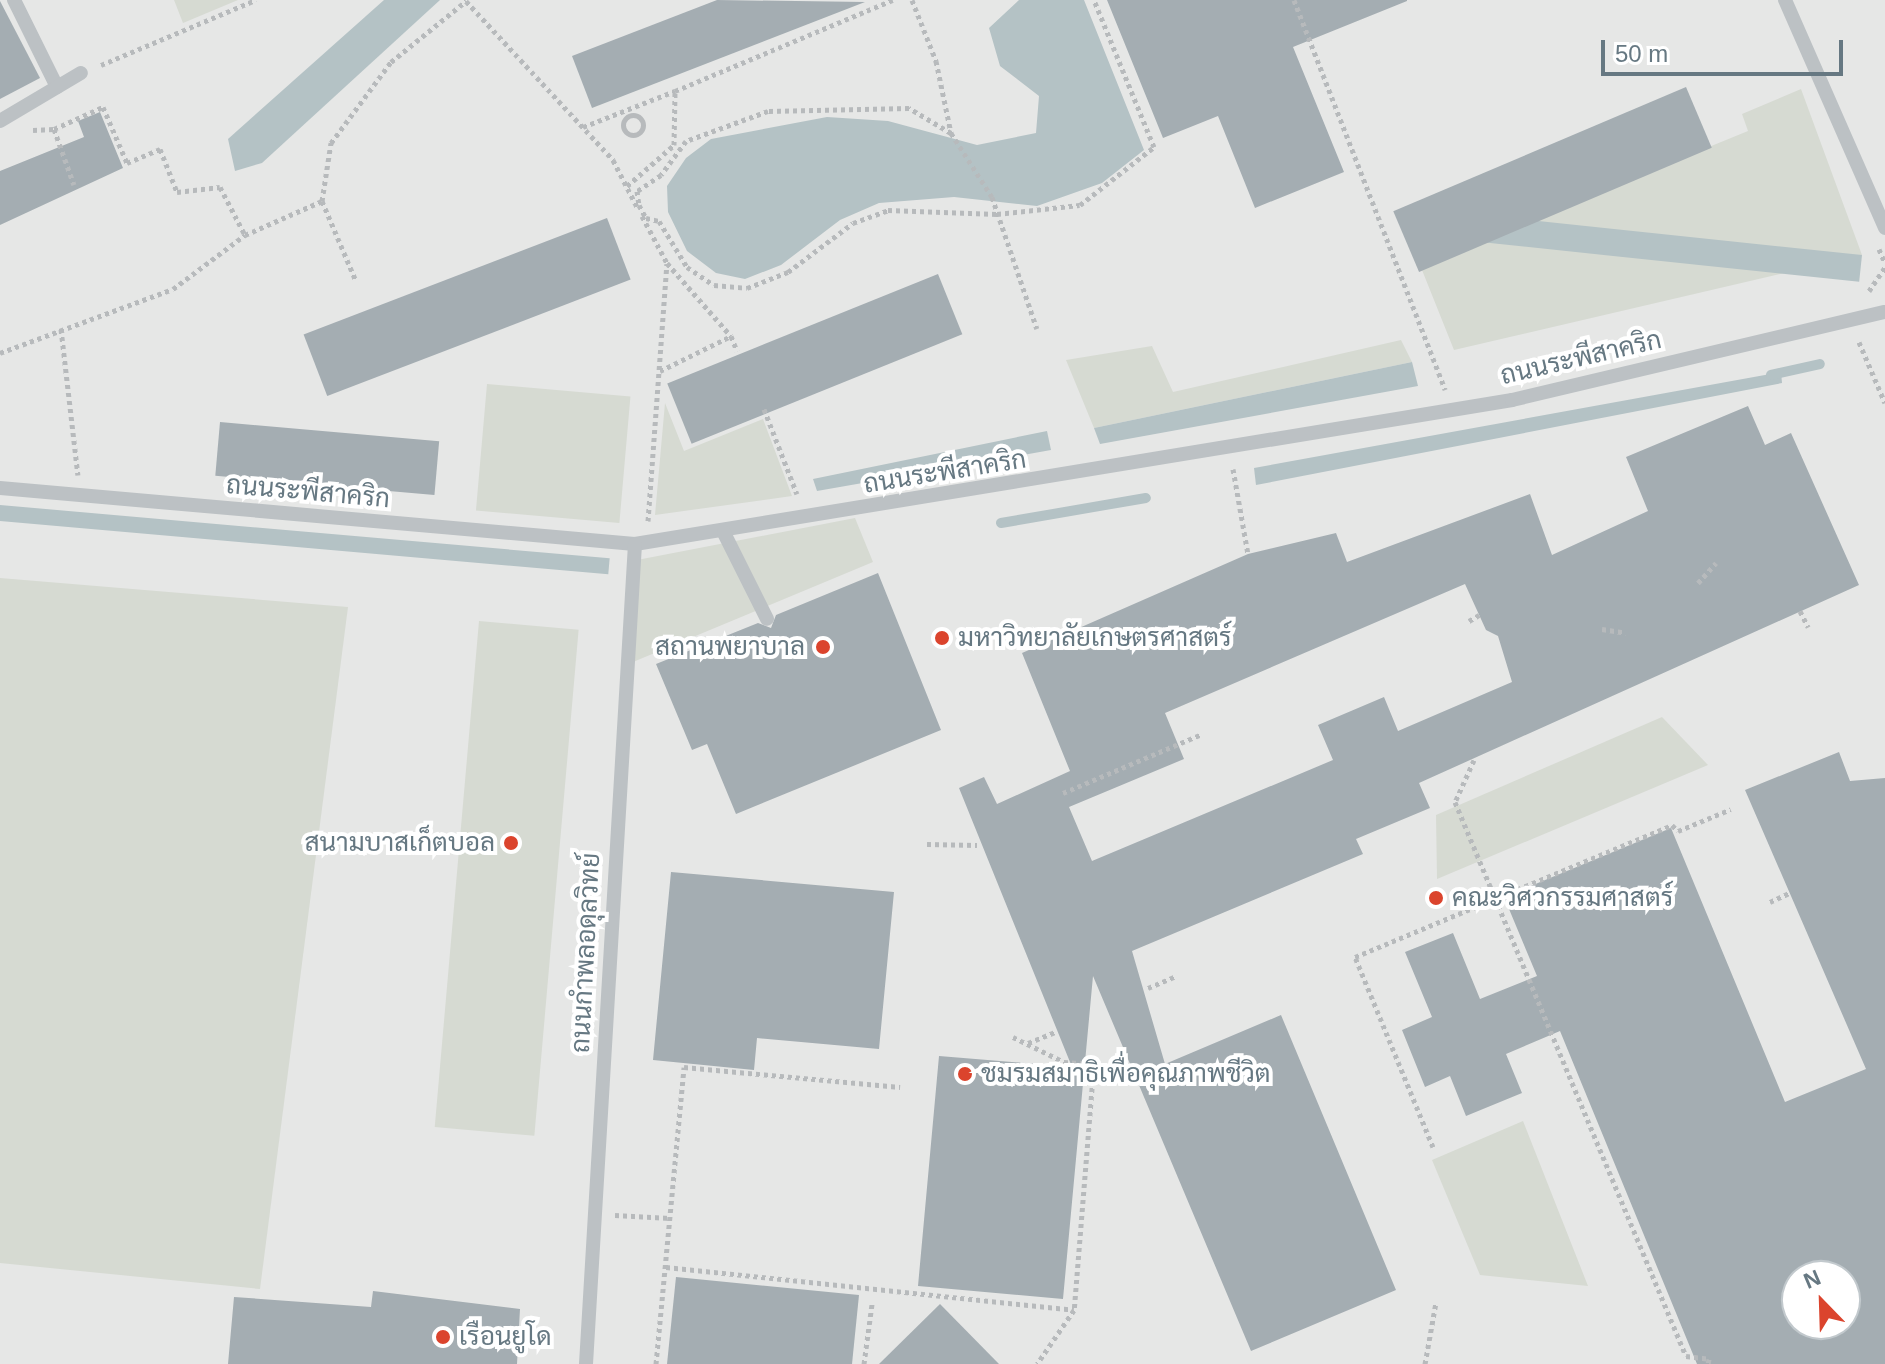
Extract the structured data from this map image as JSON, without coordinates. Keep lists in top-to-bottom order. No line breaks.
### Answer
{"streets":{"lane":["ถนนระพีสาคริก","ถนนกำพลอดุลวิทย์"]},"crossings":[["ถนนระพีสาคริก","ถนนกำพลอดุลวิทย์"]],"places":["มหาวิทยาลัยเกษตรศาสตร์","สถานพยาบาล","สนามบาสเก็ตบอล","คณะวิศวกรรมศาสตร์","ชมรมสมาธิเพื่อคุณภาพชีวิต","เรือนยูโด"],"scale_bar":"50 m","north":"top left"}
